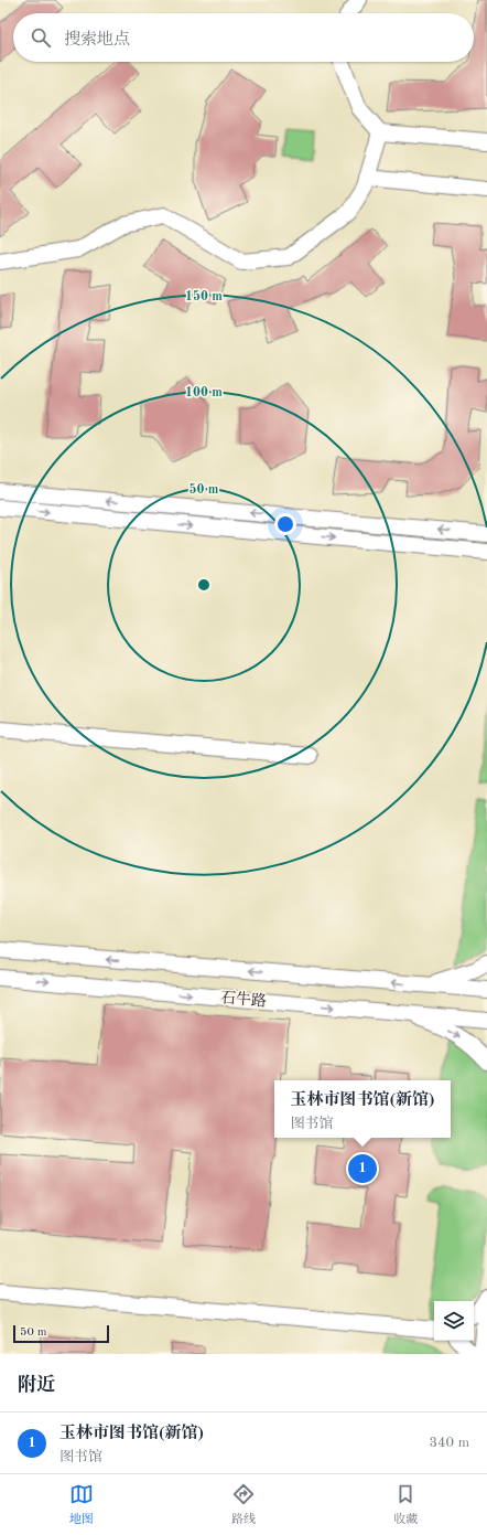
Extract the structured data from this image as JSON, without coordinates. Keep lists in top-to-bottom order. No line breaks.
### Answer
{"streets":{"street":["石牛路"]},"scale_bar":"50 m","page":{"search":"搜索地点","popup":["玉林市图书馆(新馆)","图书馆"],"pins":"1","scale":"50 m","heading":"附近","list":[{"mark":"1","name":"玉林市图书馆(新馆)","note":"图书馆","value":"340 m"}],"nav":["地图","路线","收藏"]},"rings":["150 m","100 m","50 m"]}
